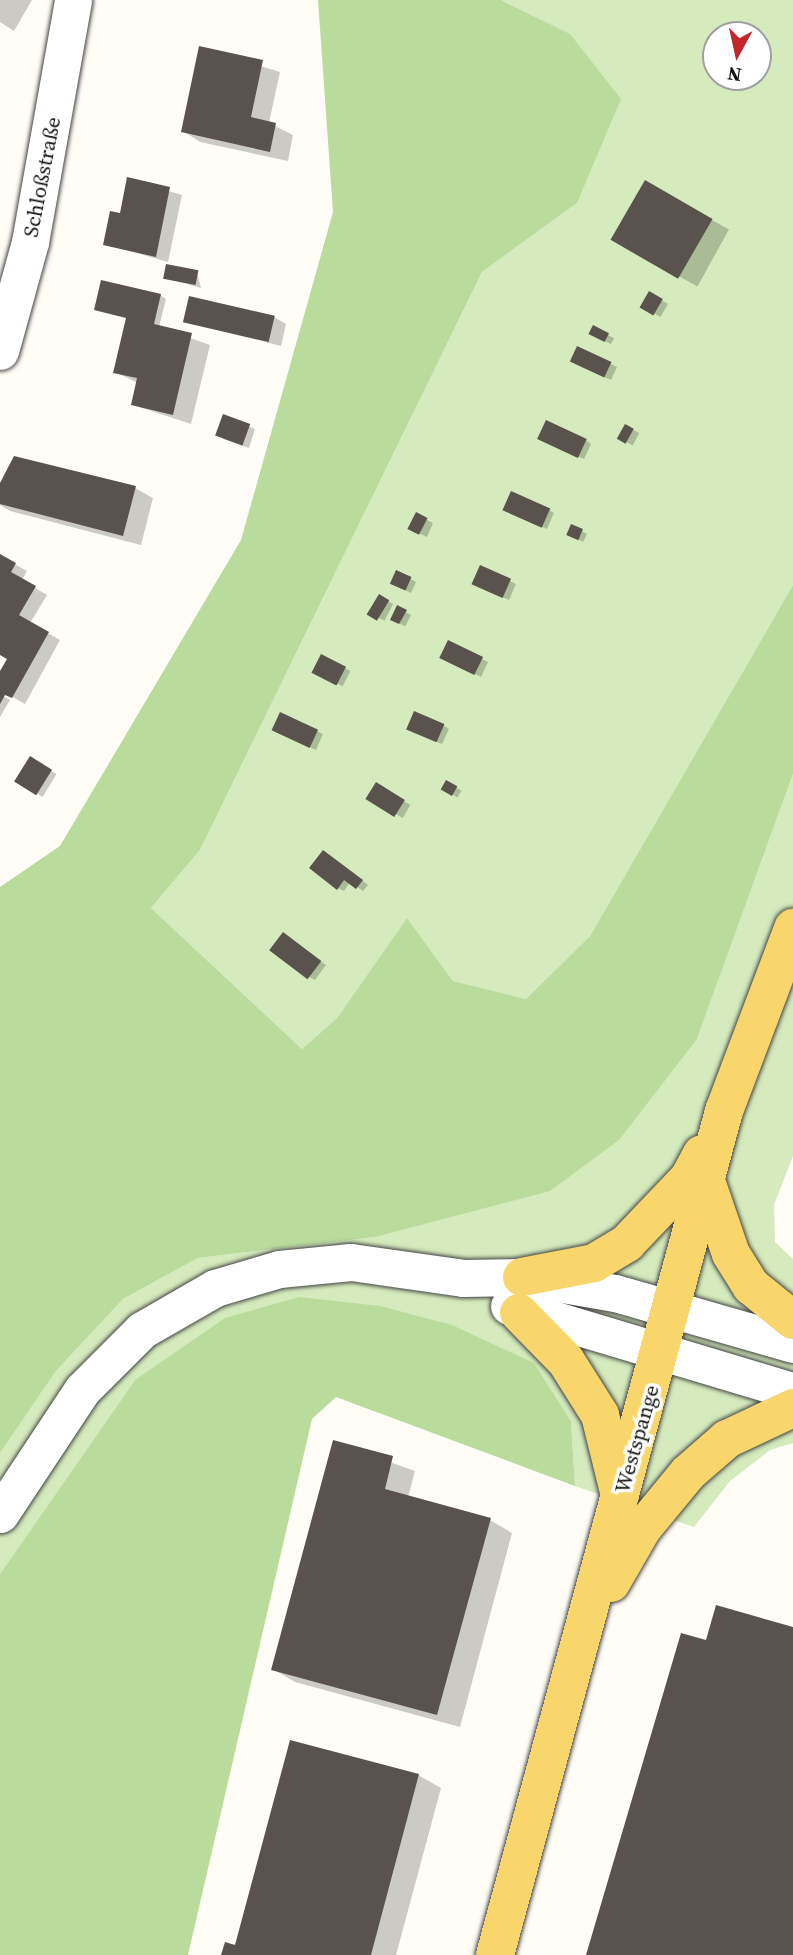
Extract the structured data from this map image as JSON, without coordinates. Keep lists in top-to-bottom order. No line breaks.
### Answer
{"streets":{"main road":["Westspange"],"street":["Schloßstraße"]},"north":"bottom"}
